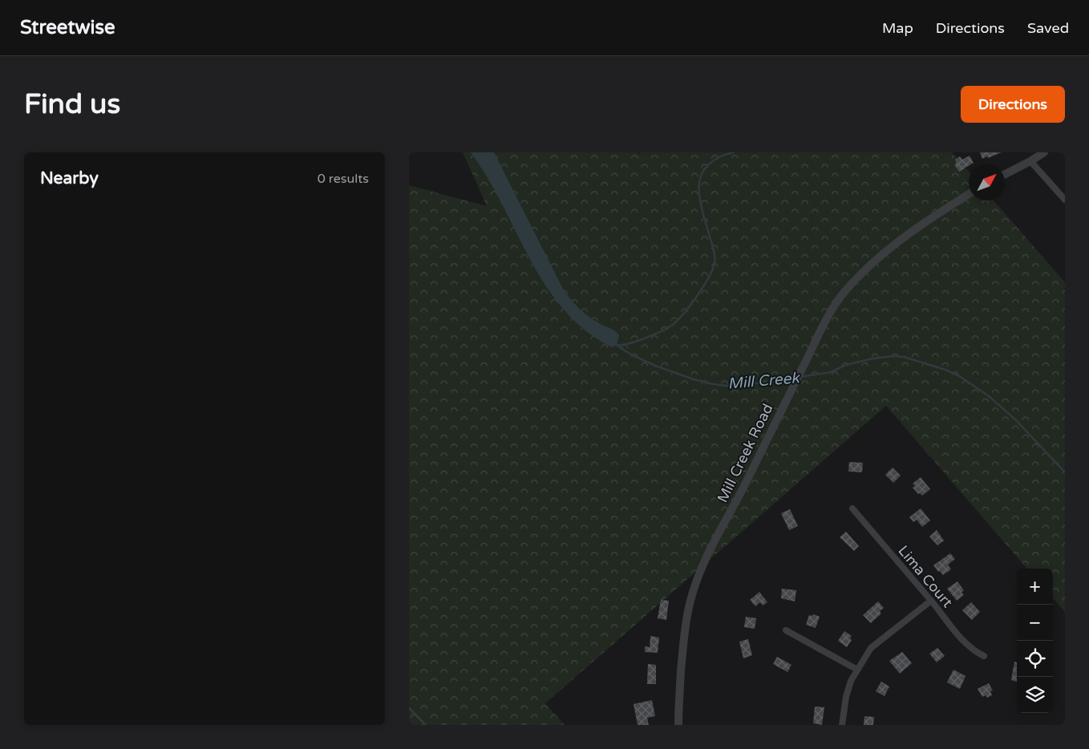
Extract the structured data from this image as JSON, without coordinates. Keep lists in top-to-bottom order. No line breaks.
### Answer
{"streets":{"street":["Mill Creek Road","Lima Court"]},"water":["Mill Creek"],"north":"top right","page":{"header":"Streetwise","nav":["Map","Directions","Saved"],"buttons":"Directions","title":"Find us","heading":["Nearby","0 results"],"map_buttons":["+","−"]}}
